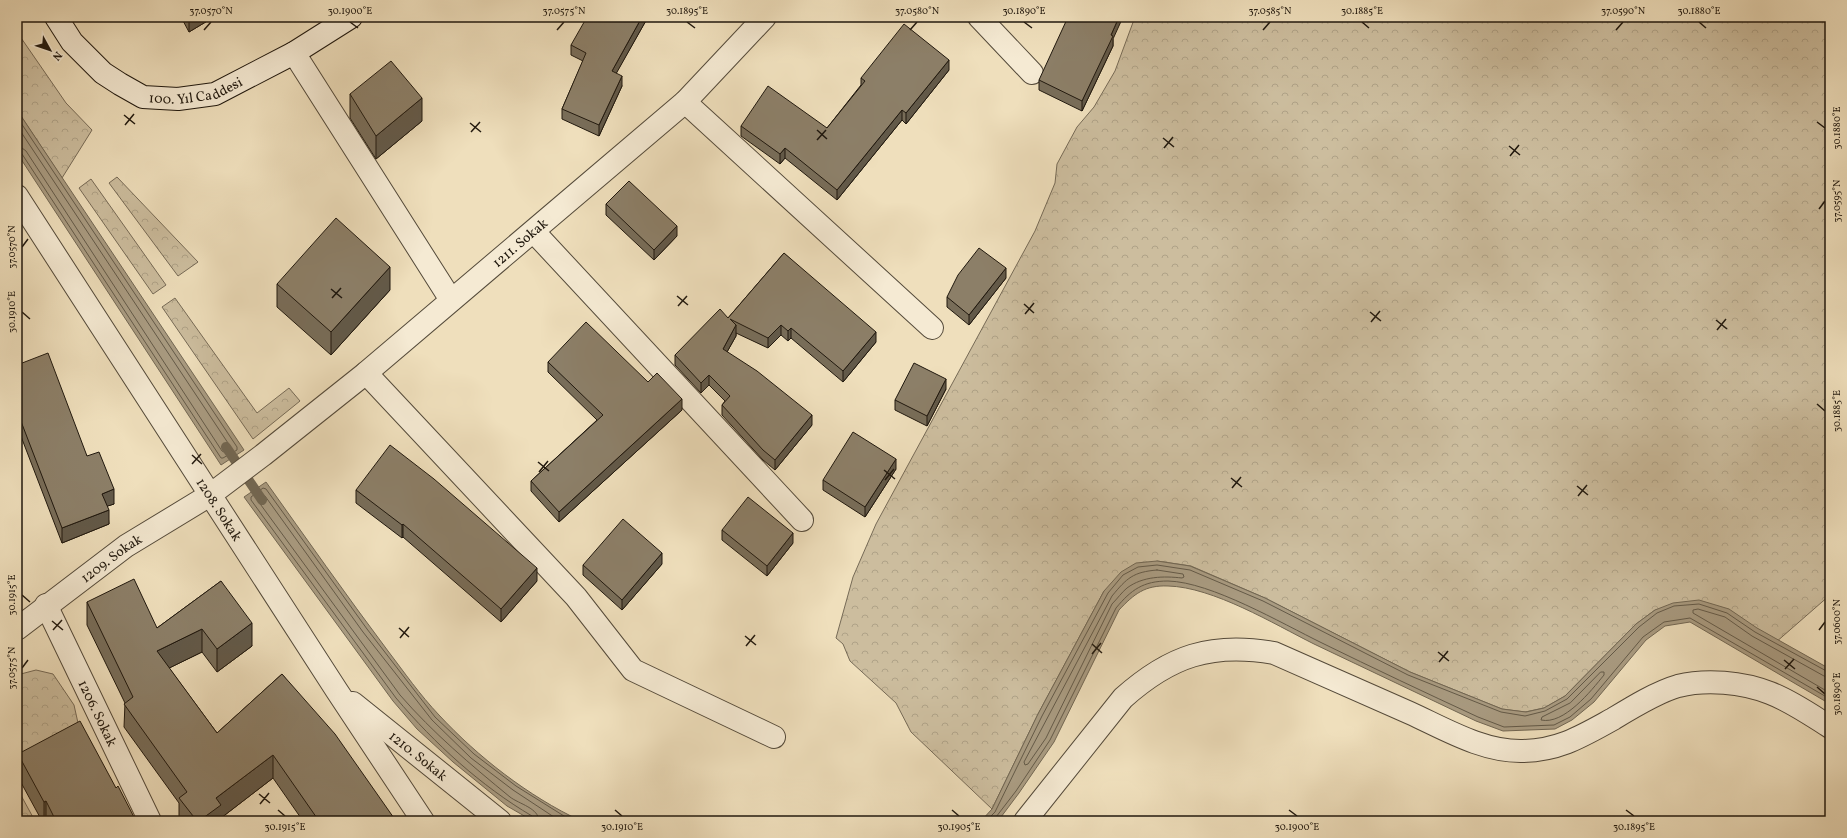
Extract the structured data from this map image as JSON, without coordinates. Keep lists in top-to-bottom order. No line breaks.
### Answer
{"streets":{"street":["100. Yıl Caddesi","1211. Sokak","1208. Sokak","1209. Sokak","1206. Sokak","1210. Sokak"]},"crossings":[["1211. Sokak","1209. Sokak"],["1208. Sokak","1209. Sokak"],["1208. Sokak","1210. Sokak"],["1209. Sokak","1206. Sokak"]],"north":"bottom right","coordinates":["37.0570°N","30.1900°E","37.0575°N","30.1895°E","37.0580°N","30.1890°E","37.0585°N","30.1885°E","37.0590°N","30.1880°E","37.0595°N","30.1910°E","30.1915°E","37.0600°N","30.1905°E"]}
